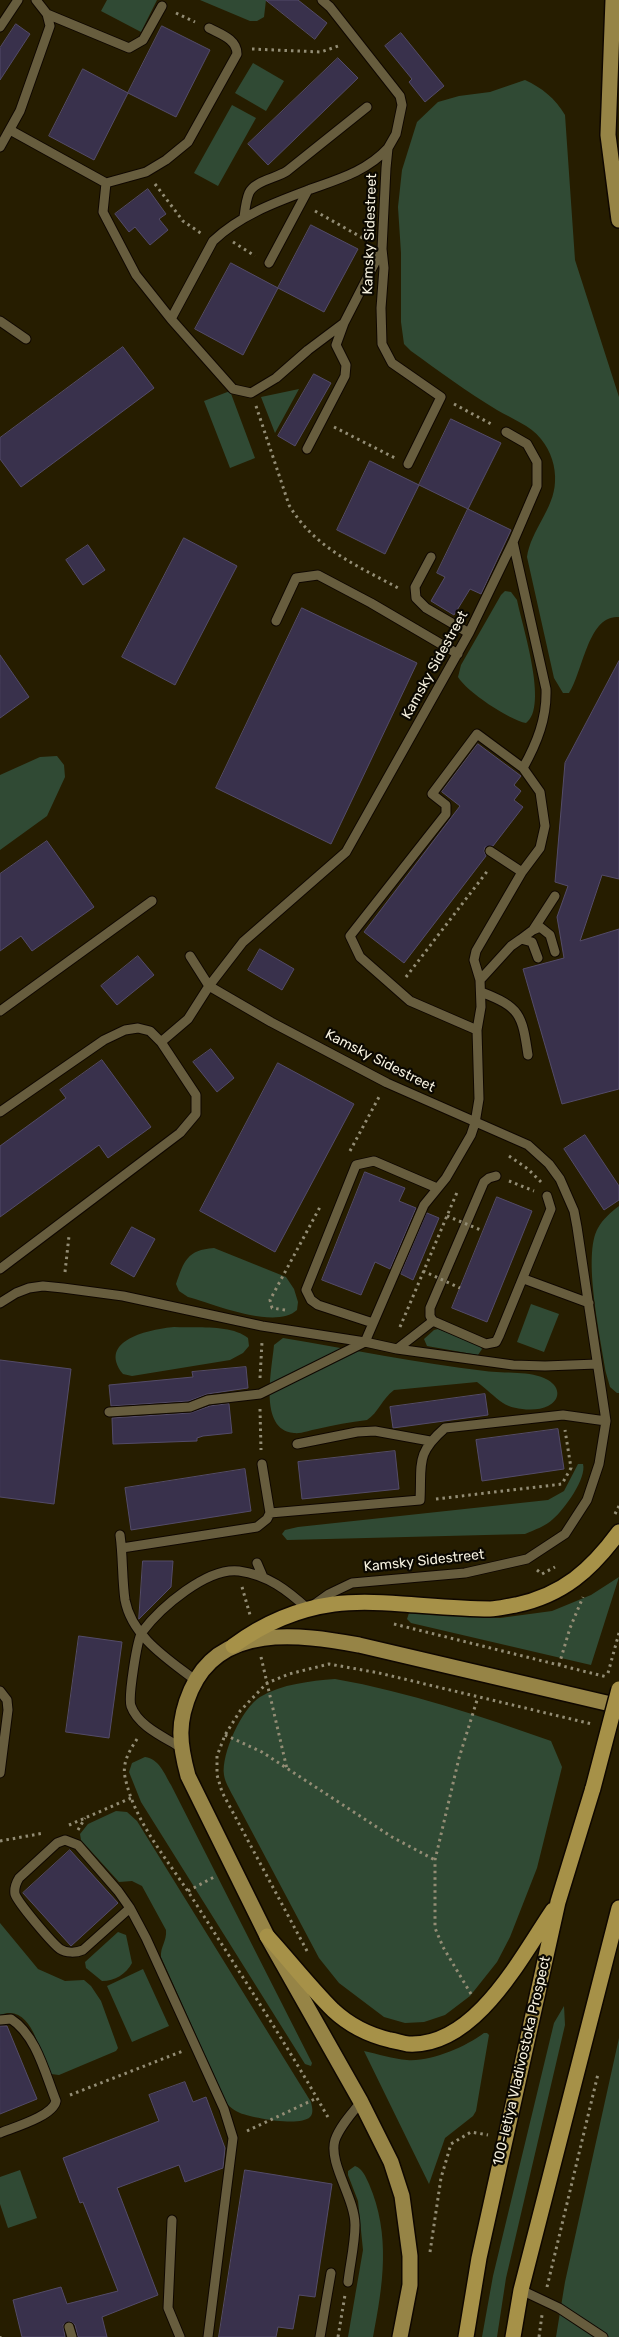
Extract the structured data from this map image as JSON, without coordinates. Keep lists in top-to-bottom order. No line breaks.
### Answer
{"streets":{"highway":["100-letiya Vladivostoka Prospect"],"lane":["Kamsky Sidestreet"]}}
